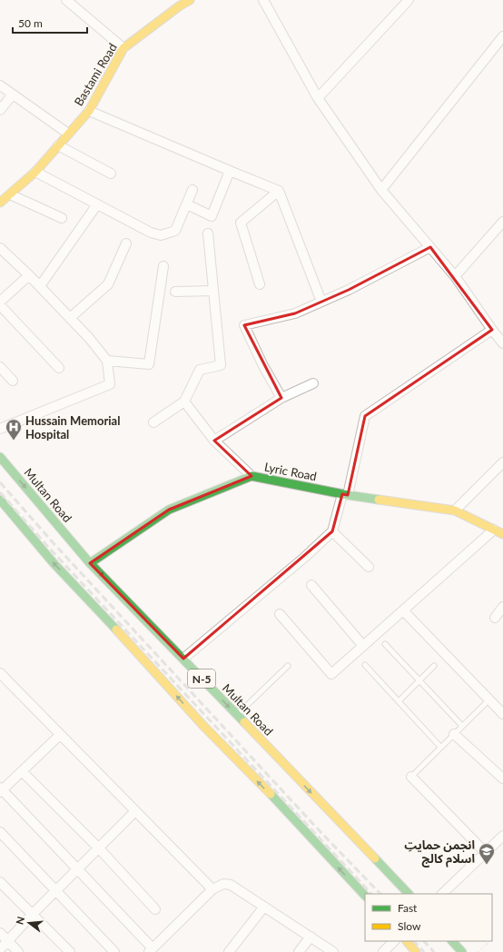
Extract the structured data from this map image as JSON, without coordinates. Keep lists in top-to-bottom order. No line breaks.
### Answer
{"streets":{"main road":["Bastami Road","Lyric Road","Multan Road","N-5"]},"crossings":[["Lyric Road","Multan Road"]],"places":{"hospital":["Hussain Memorial Hospital"],"school or university":["انجمن حمایتِ اسلام کالج"]},"legend":["Fast","Slow"],"scale_bar":"50 m","north":"left"}
